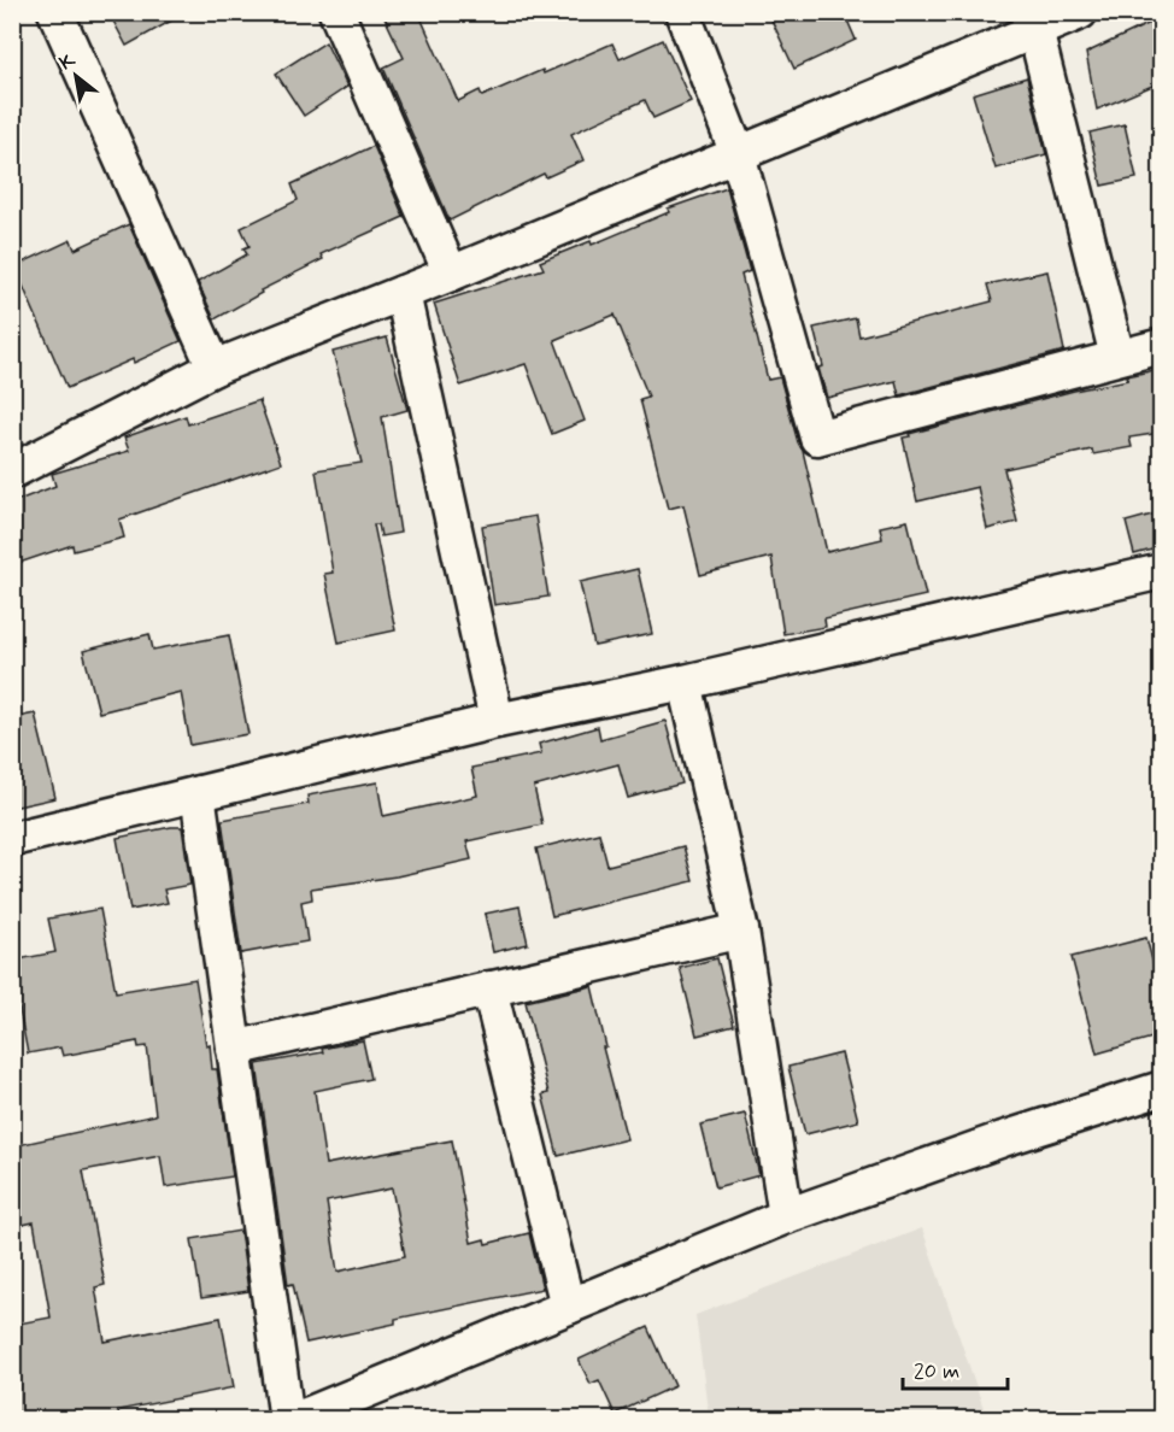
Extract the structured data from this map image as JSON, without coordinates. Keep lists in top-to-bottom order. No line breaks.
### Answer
{"scale_bar":"20 m","north":"top left"}
